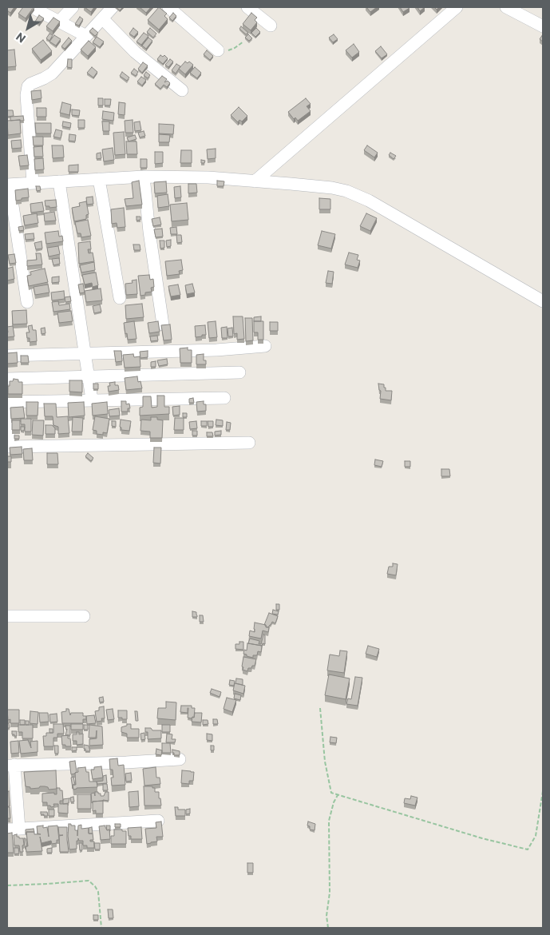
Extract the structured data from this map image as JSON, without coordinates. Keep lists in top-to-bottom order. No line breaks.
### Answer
{"north":"bottom left"}
